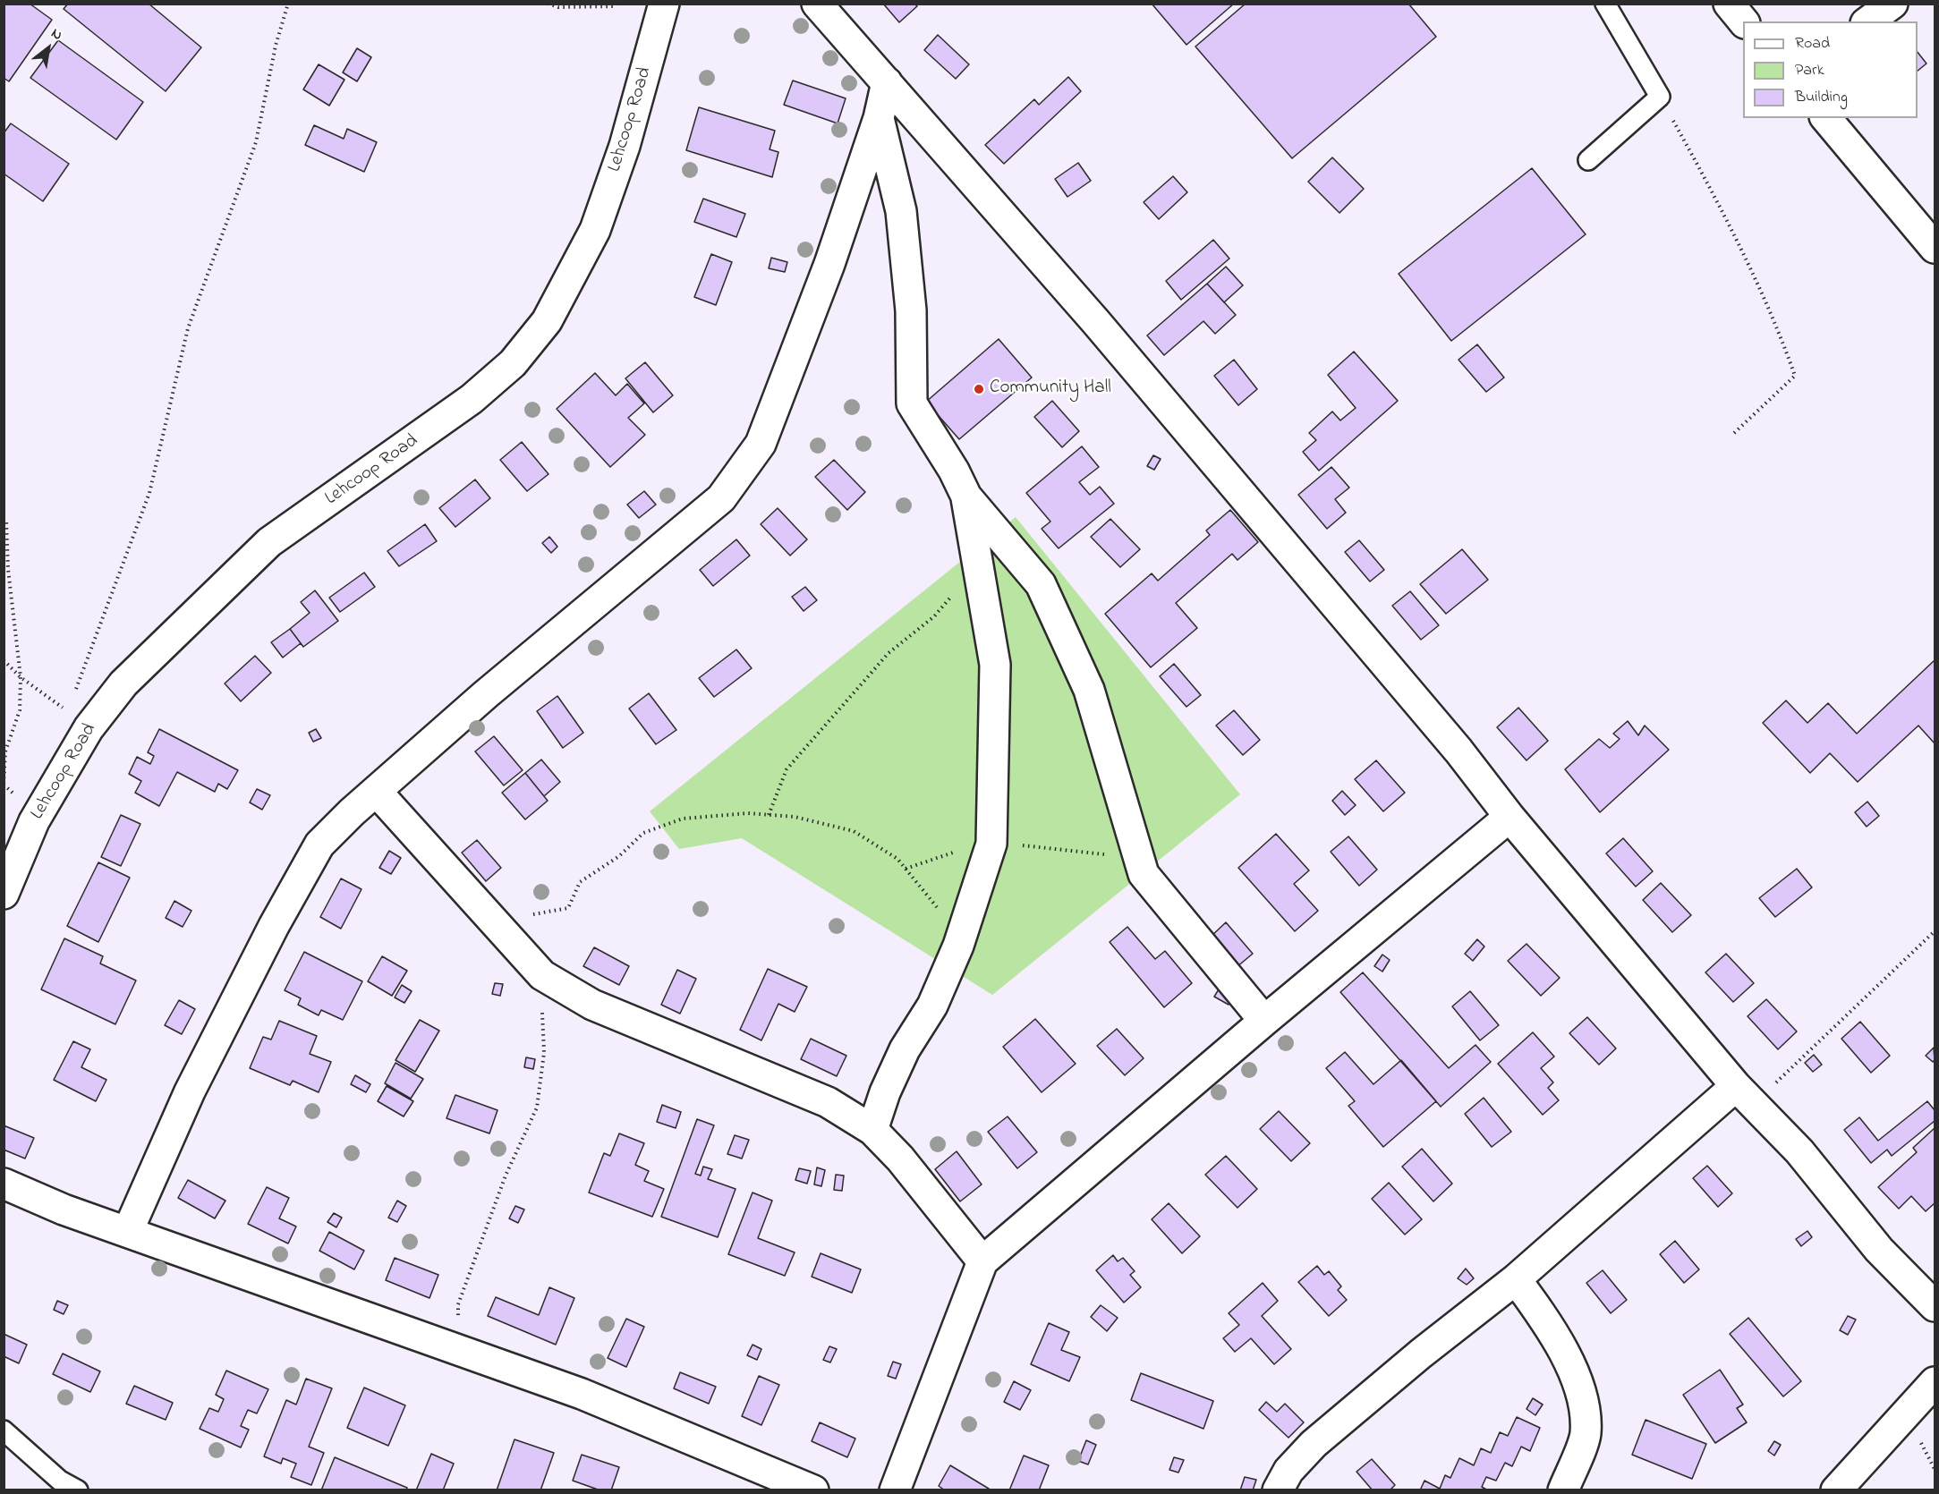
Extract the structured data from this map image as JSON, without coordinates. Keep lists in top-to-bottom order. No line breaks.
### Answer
{"streets":{"street":["Lehcoop Road"]},"places":["Community Hall"],"legend":["Road","Park","Building"],"north":"top right"}
